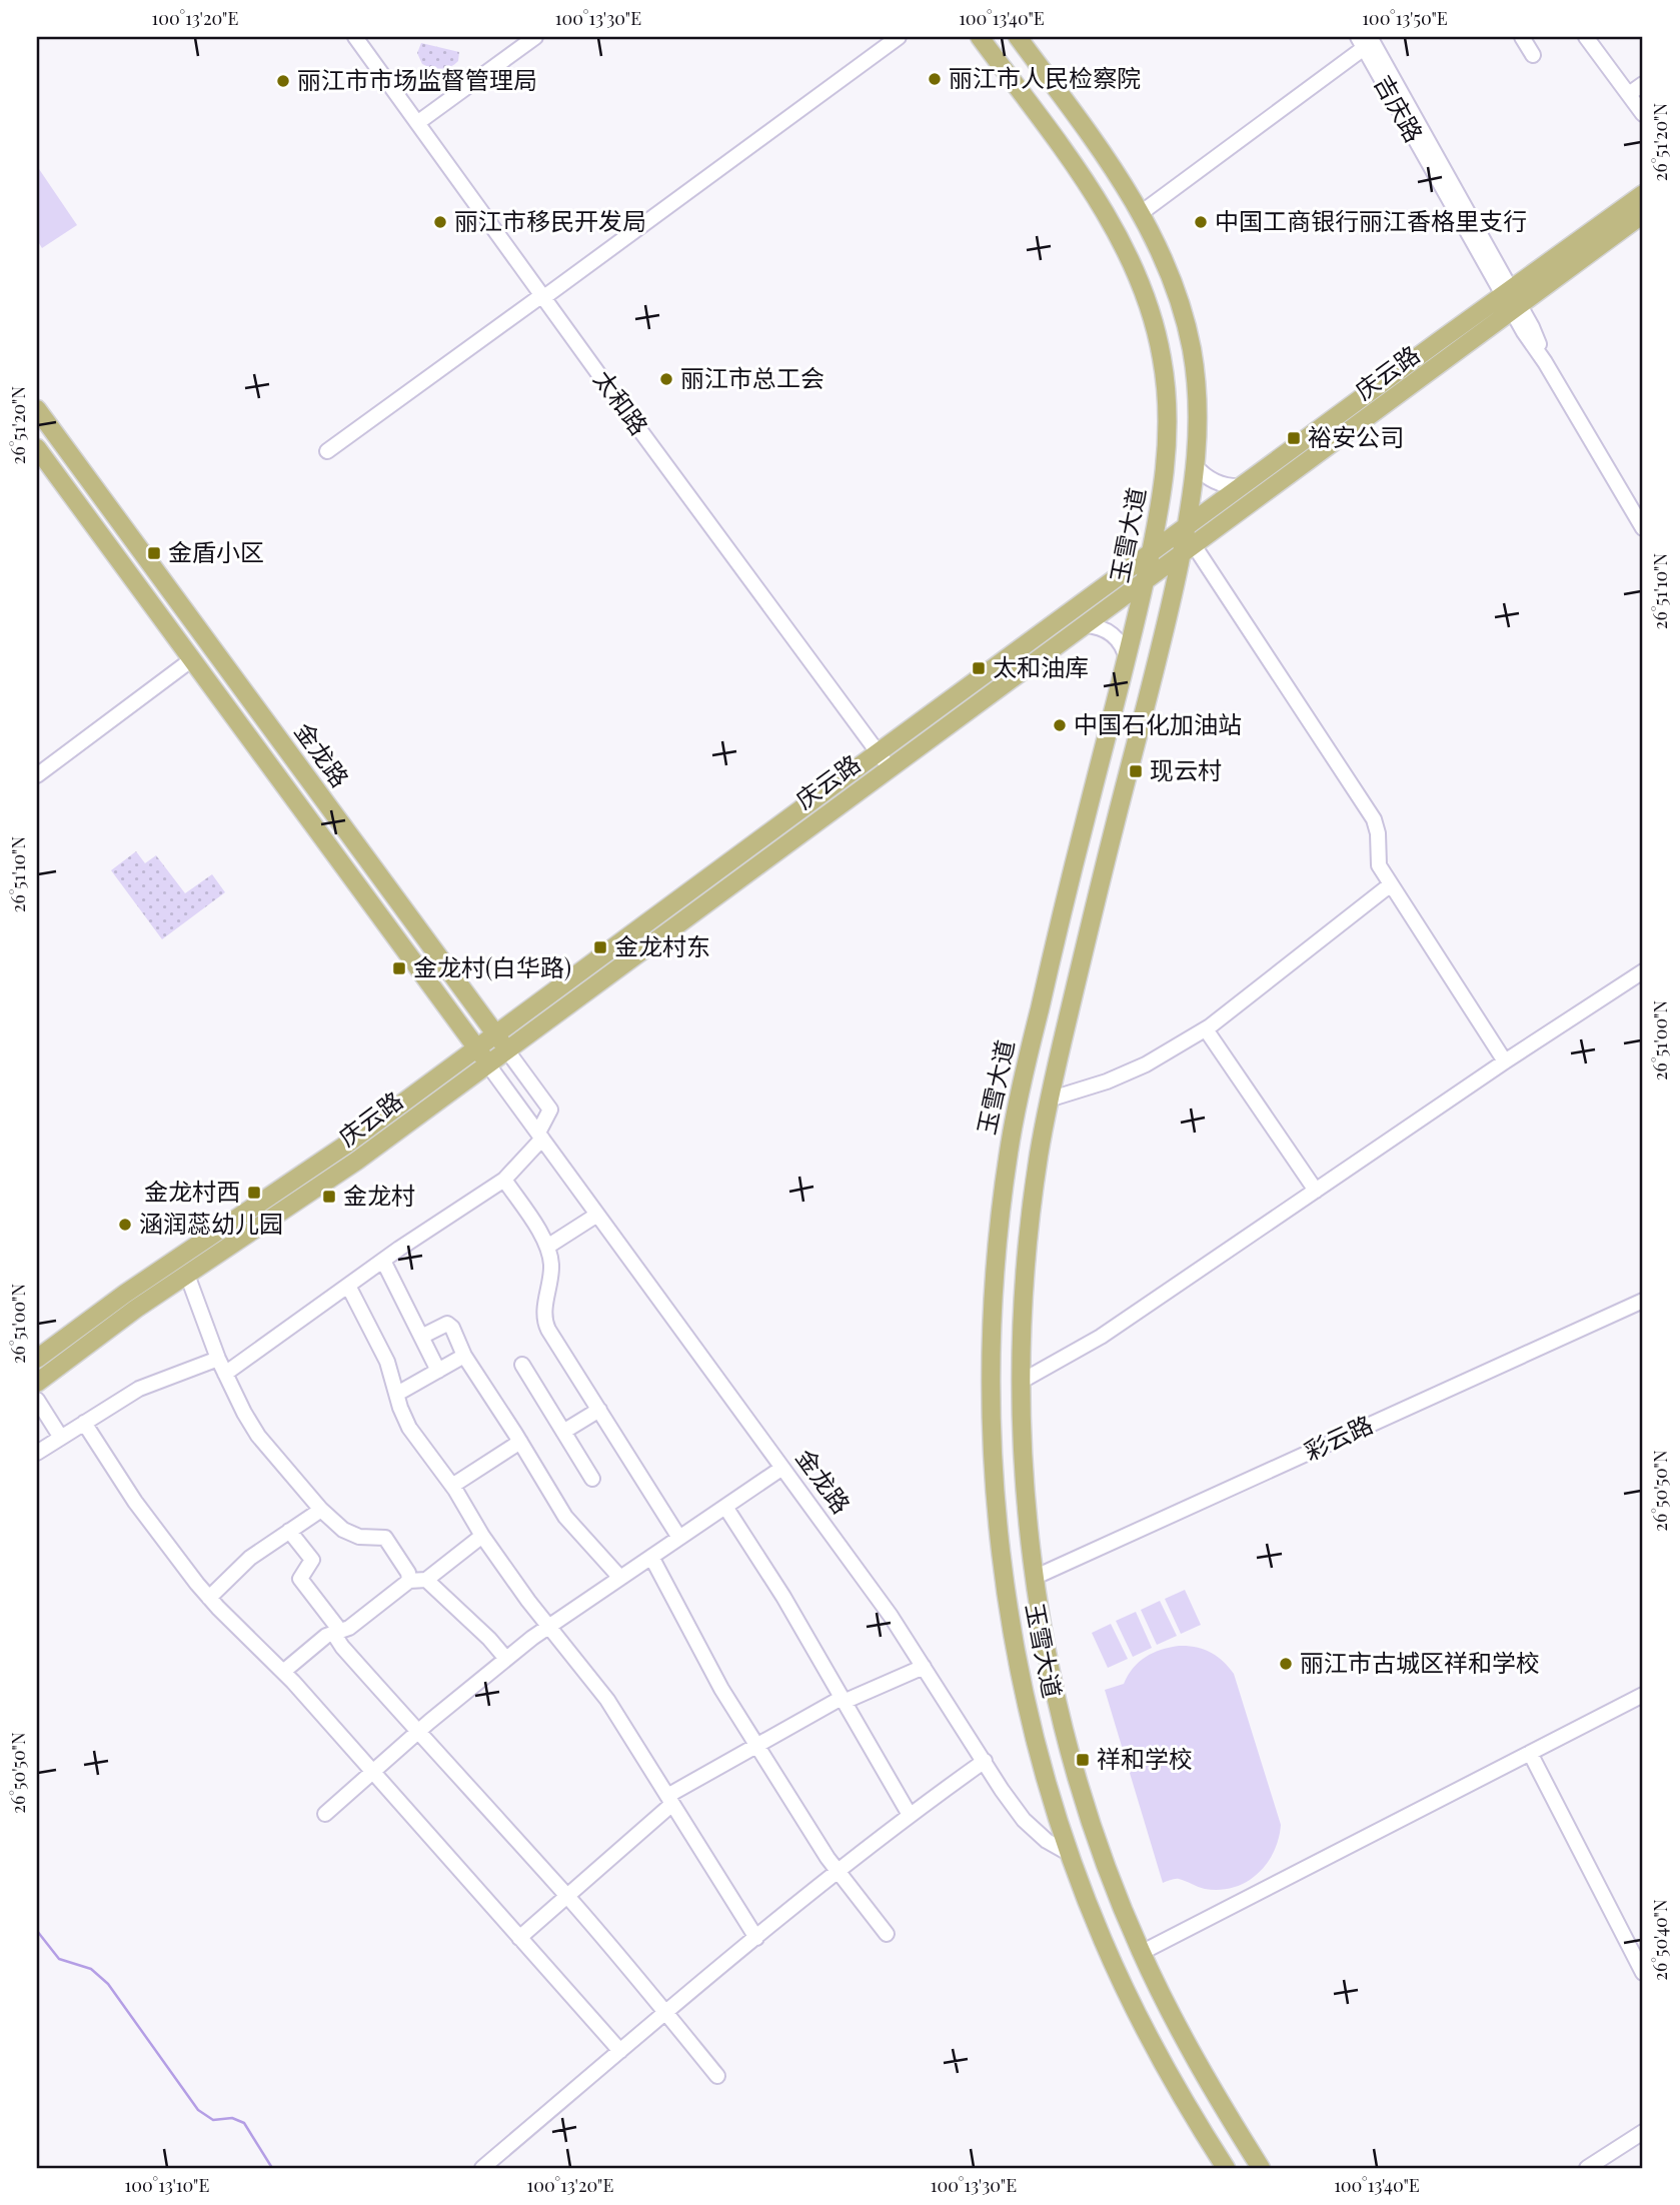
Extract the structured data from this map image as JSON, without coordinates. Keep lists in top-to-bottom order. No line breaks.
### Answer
{"streets":{"main road":["庆云路","玉雪大道","金龙路"],"street":["吉庆路","太和路","彩云路"]},"crossings":[["吉庆路","庆云路"],["庆云路","太和路"],["庆云路","玉雪大道"],["庆云路","金龙路"],["玉雪大道","金龙路"],["玉雪大道","彩云路"]],"places":{"other":["丽江市人民检察院","丽江市市场监督管理局","丽江市移民开发局","中国工商银行丽江香格里支行","丽江市总工会","中国石化加油站","涵润蕊幼儿园","丽江市古城区祥和学校"],"transit":["裕安公司","金盾小区","太和油库","现云村","金龙村东","金龙村(白华路)","金龙村西","金龙村","祥和学校"]},"coordinates":["100°13'20\"E","100°13'30\"E","100°13'40\"E","100°13'50\"E","26°51'20\"N","26°51'10\"N","26°51'00\"N","26°50'50\"N","26°50'40\"N","100°13'10\"E"]}
